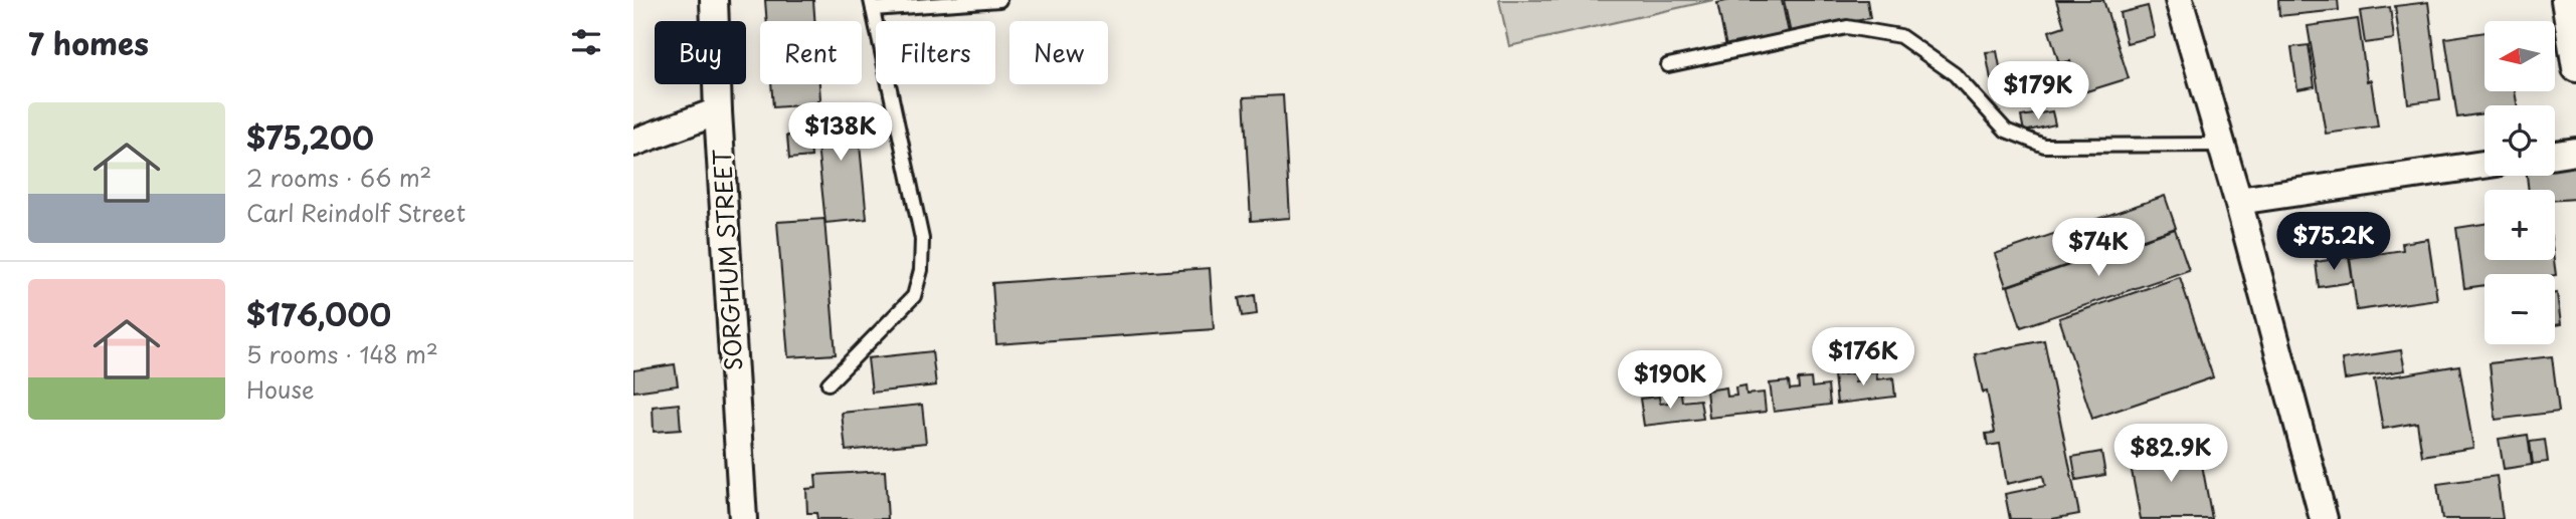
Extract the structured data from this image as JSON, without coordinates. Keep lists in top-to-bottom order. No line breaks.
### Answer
{"streets":{"street":["SORGHUM STREET"]},"north":"left","page":{"heading":"7 homes","map_buttons":["+","−"],"chip":["Buy","Rent","Filters","New"],"price":["$179K","$138K","$75.2K","$74K","$176K","$190K","$82.9K"],"list":[{"name":"$75,200","note":"2 rooms · 66 m² · Carl Reindolf Street"},{"name":"$176,000","note":"5 rooms · 148 m² · House"}]}}
